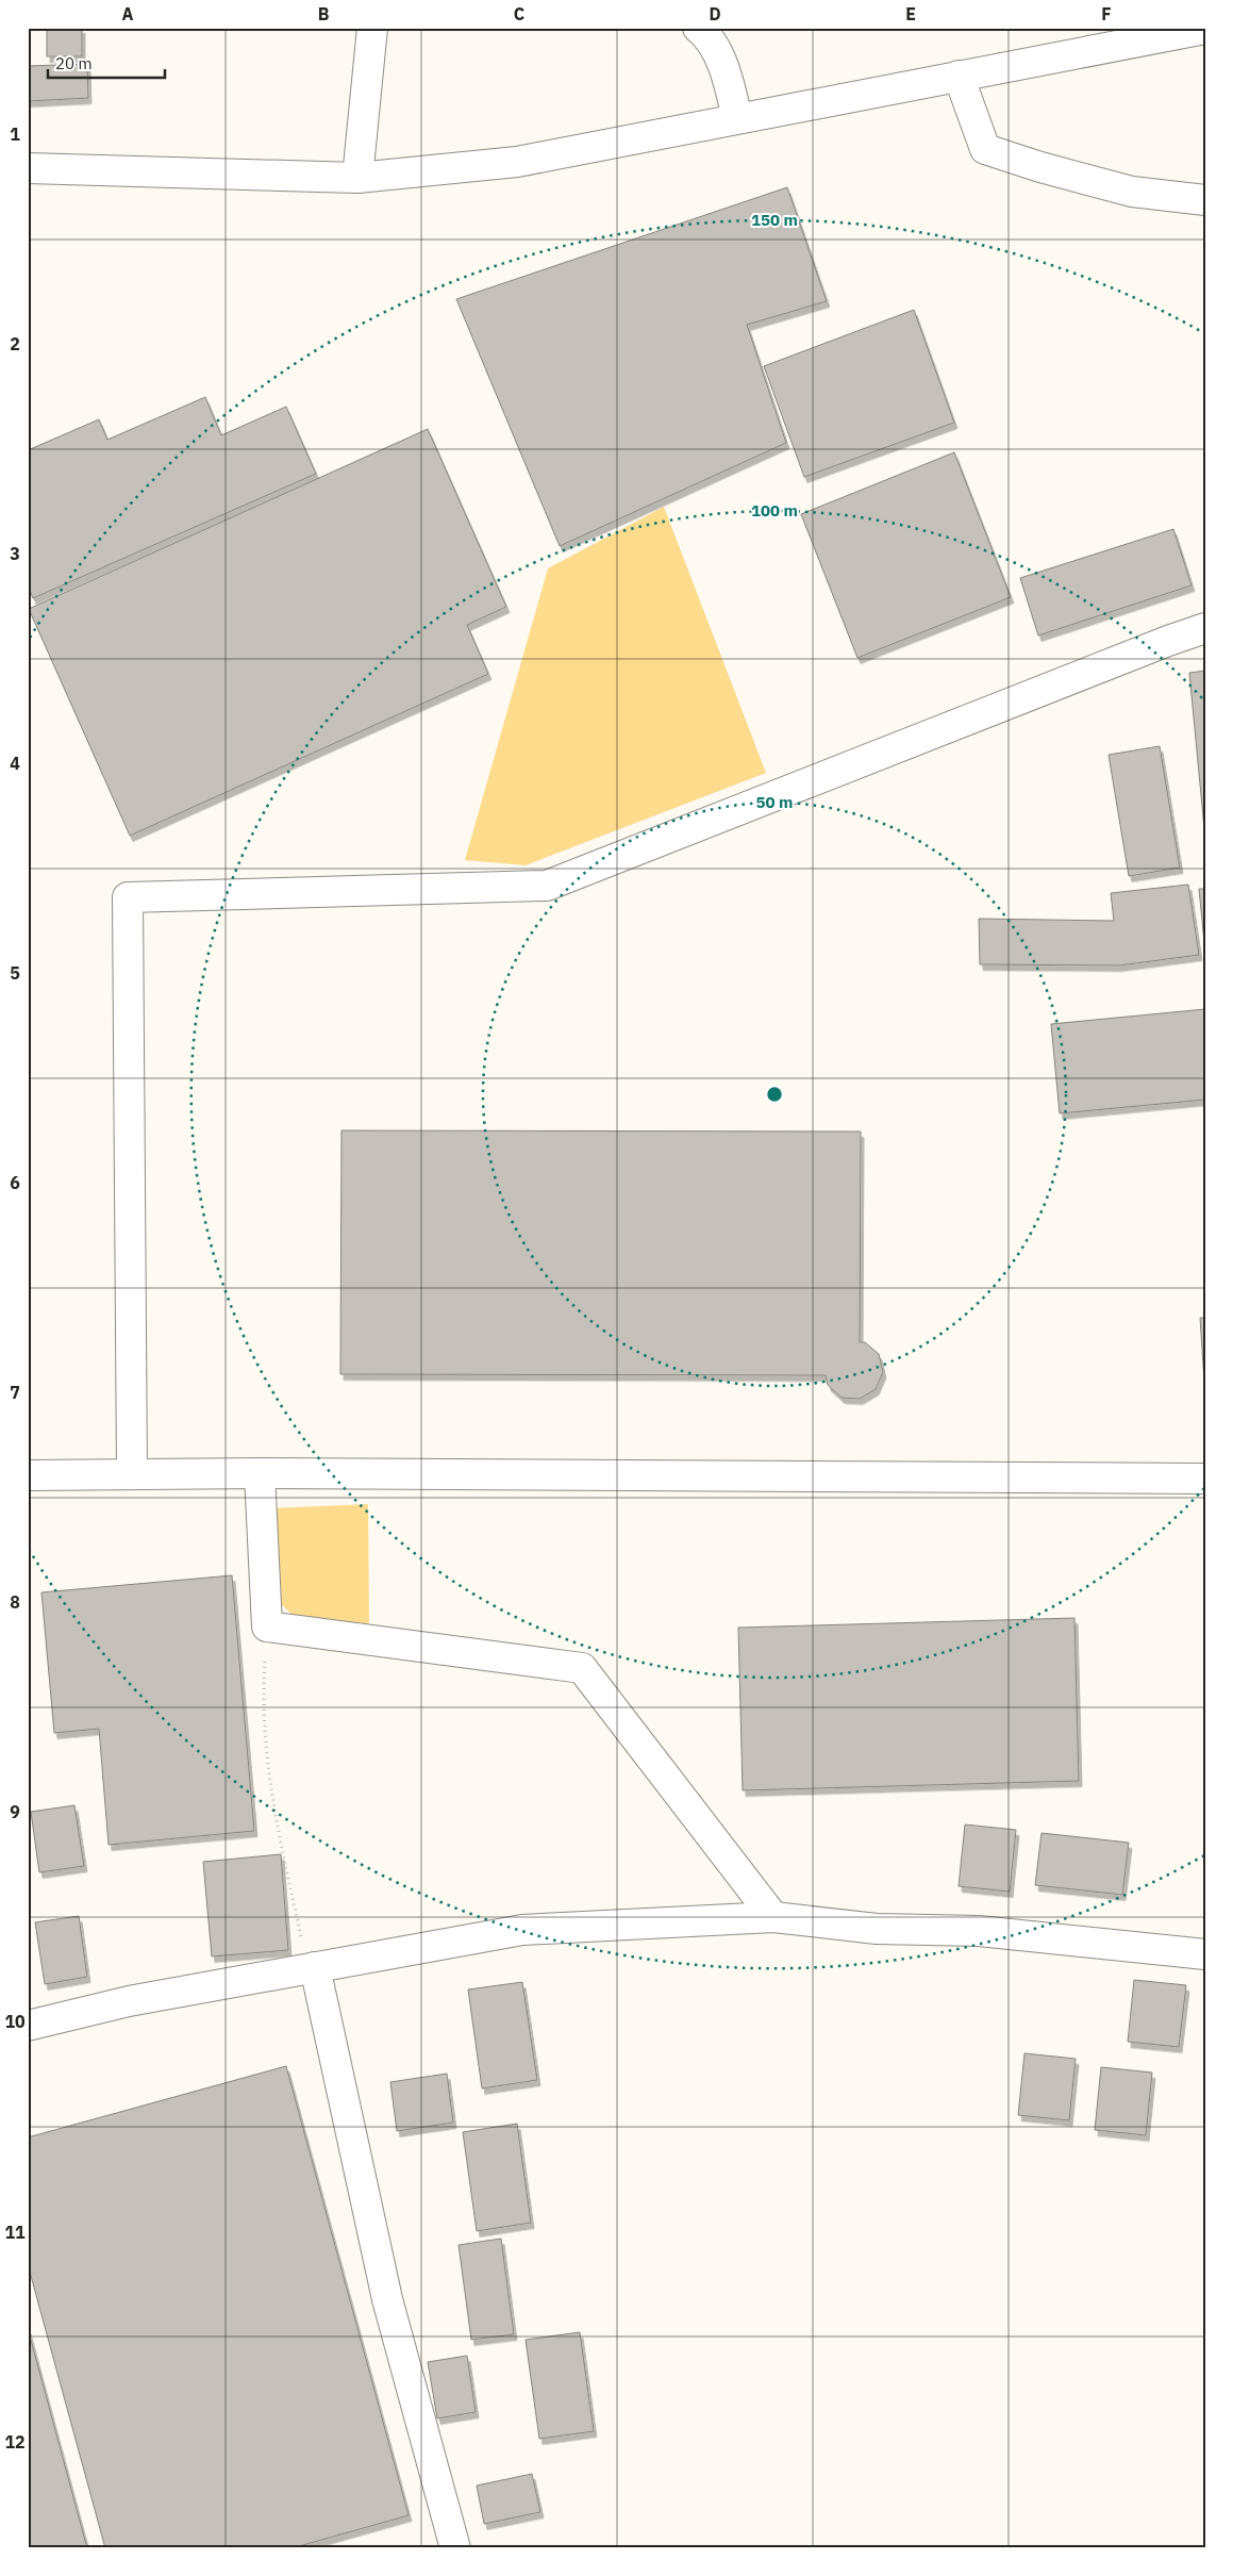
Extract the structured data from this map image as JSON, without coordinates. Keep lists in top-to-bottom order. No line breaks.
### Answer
{"scale_bar":"20 m","grid":{"columns":["A","B","C","D","E","F"],"rows":["1","2","3","4","5","6","7","8","9","10","11","12"]},"rings":["150 m","100 m","50 m"]}
